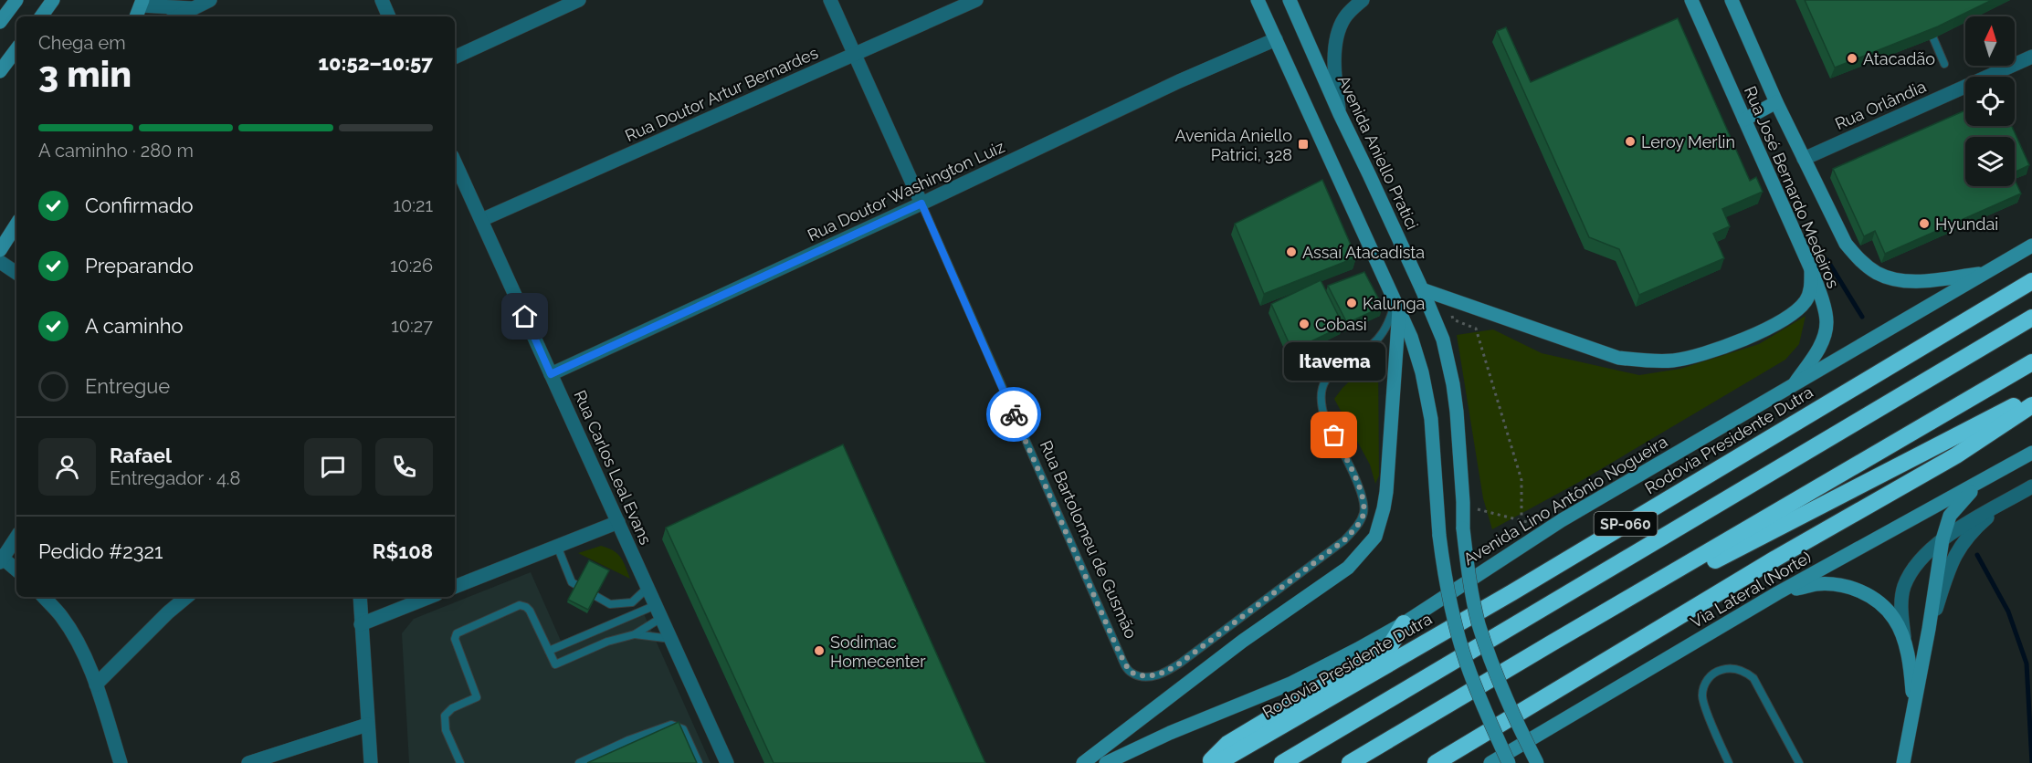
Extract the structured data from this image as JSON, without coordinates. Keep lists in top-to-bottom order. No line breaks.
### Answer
{"streets":{"highway":["Rodovia Presidente Dutra","SP-060"],"main road":["Avenida Aniello Pratici","Rua José Bernardo Medeiros","Avenida Lino Antônio Nogueira","Via Lateral (Norte)"],"street":["Rua Doutor Artur Bernardes","Rua Orlândia","Rua Doutor Washington Luiz","Rua Carlos Leal Evans","Rua Bartolomeu de Gusmão"]},"crossings":[["Rua Doutor Artur Bernardes","Rua Carlos Leal Evans"],["Rua Doutor Artur Bernardes","Rua Bartolomeu de Gusmão"],["Rua Orlândia","Rua José Bernardo Medeiros"],["Rua José Bernardo Medeiros","Avenida Lino Antônio Nogueira"],["Rua Doutor Washington Luiz","Rua Carlos Leal Evans"],["Rua Doutor Washington Luiz","Rua Bartolomeu de Gusmão"]],"places":{"other":["Atacadão","Leroy Merlin","Hyundai","Assaí Atacadista","Kalunga","Cobasi","Itavema","Sodimac Homecenter"],"transit":["Avenida Aniello Patrici, 328"]},"north":"top","page":{"heading":["3 min","Chega em","10:52–10:57"],"panel":["Rafael","Entregador · 4.8","Pedido #2321","R$108"],"bar":"A caminho · 280 m","list":[["Confirmado","10:21"],["Preparando","10:26"],["A caminho","10:27"],"Entregue"],"bubble":"Itavema"}}
